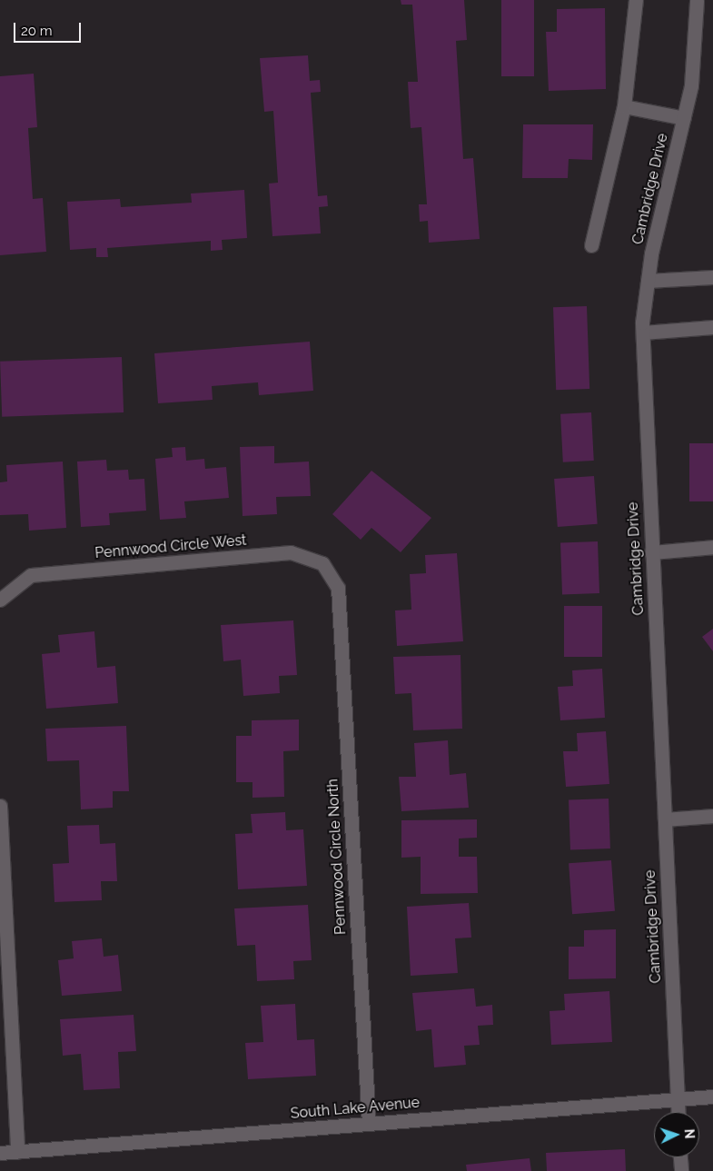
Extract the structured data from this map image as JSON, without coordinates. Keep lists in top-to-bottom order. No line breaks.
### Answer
{"streets":{"street":["Cambridge Drive","Pennwood Circle West","Pennwood Circle North","South Lake Avenue"]},"crossings":[["Cambridge Drive","South Lake Avenue"],["Pennwood Circle West","Pennwood Circle North"],["Pennwood Circle North","South Lake Avenue"]],"scale_bar":"20 m","north":"right"}
